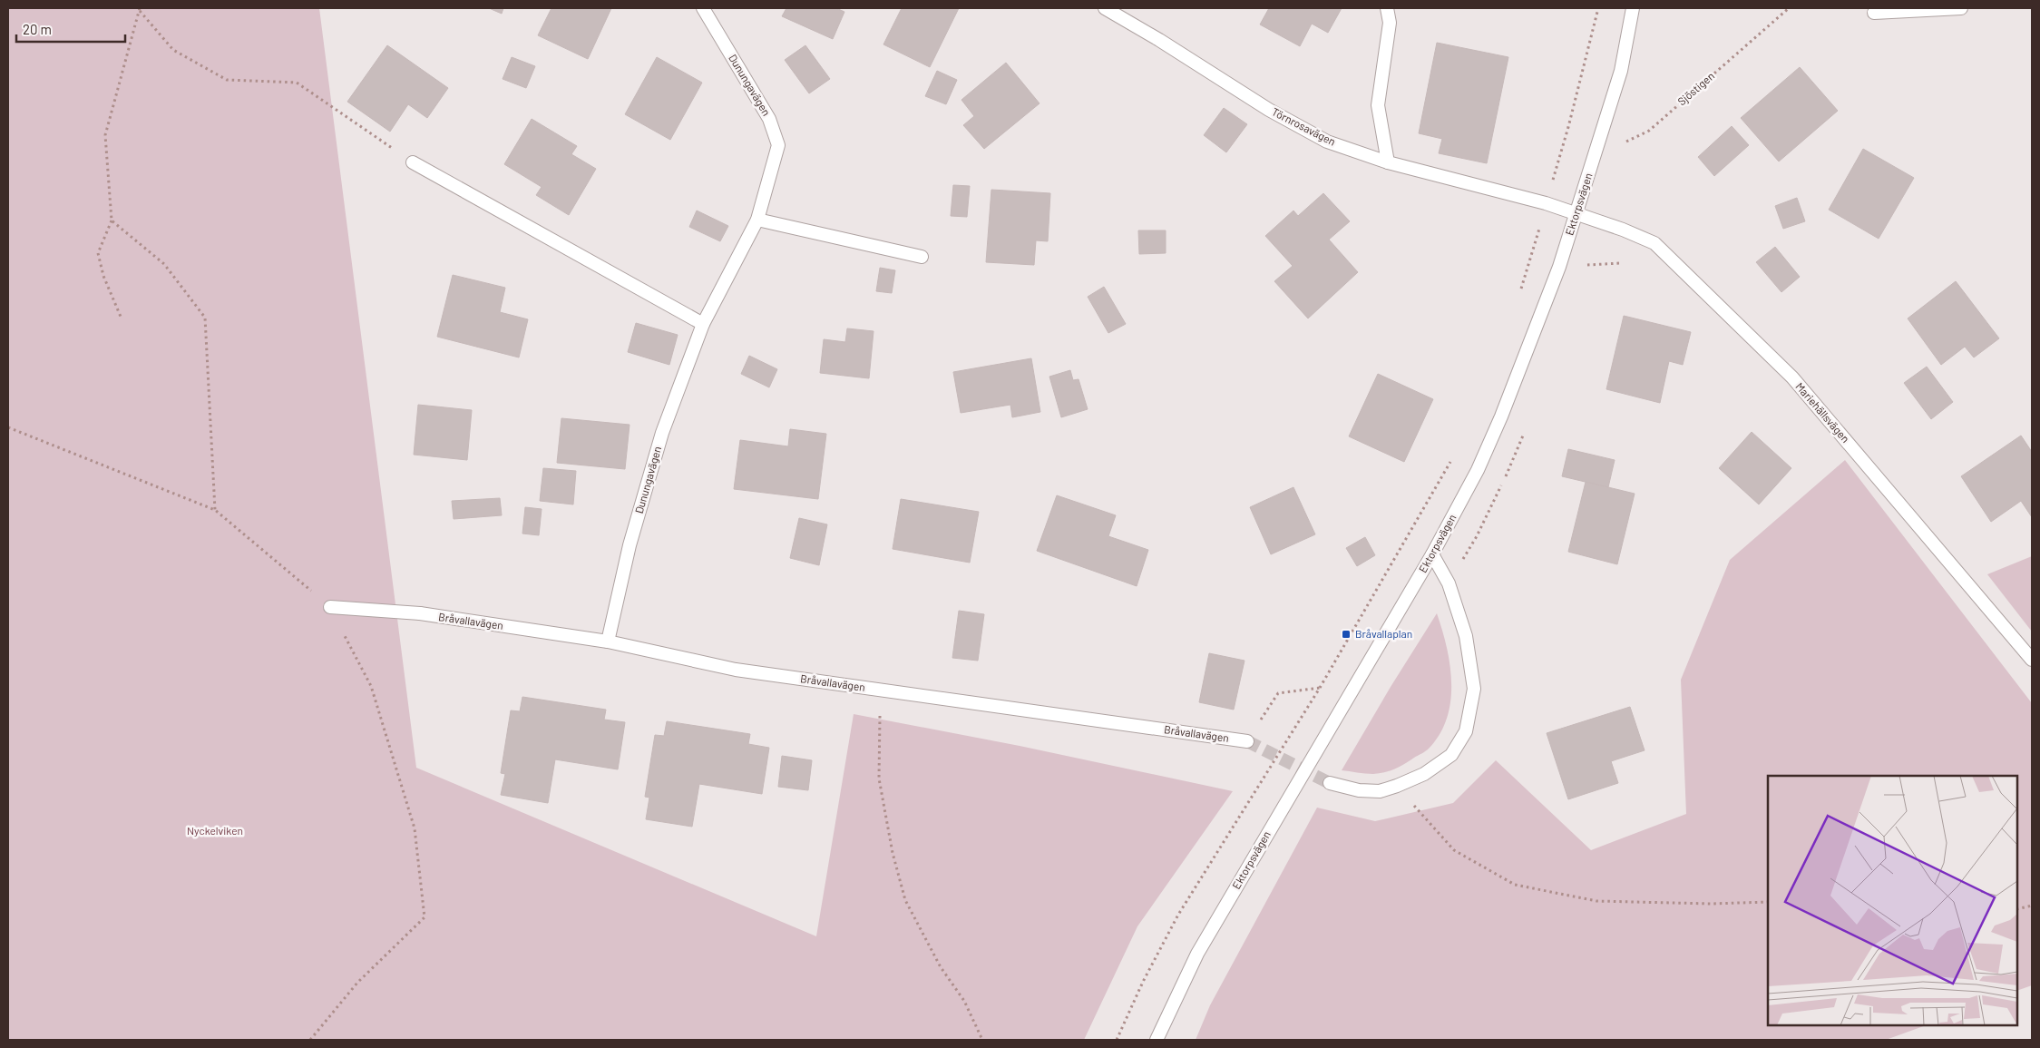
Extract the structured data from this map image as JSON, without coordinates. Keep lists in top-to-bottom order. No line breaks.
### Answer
{"streets":{"street":["Dunungavägen","Törnrosavägen","Ektorpsvägen","Mariehällsvägen","Bråvallavägen"],"path":["Sjöstigen"]},"crossings":[["Dunungavägen","Bråvallavägen"],["Sjöstigen","Ektorpsvägen"],["Törnrosavägen","Ektorpsvägen"],["Törnrosavägen","Mariehällsvägen"],["Ektorpsvägen","Mariehällsvägen"]],"parks":["Nyckelviken"],"places":{"transit":["Bråvallaplan"]},"scale_bar":"20 m"}
